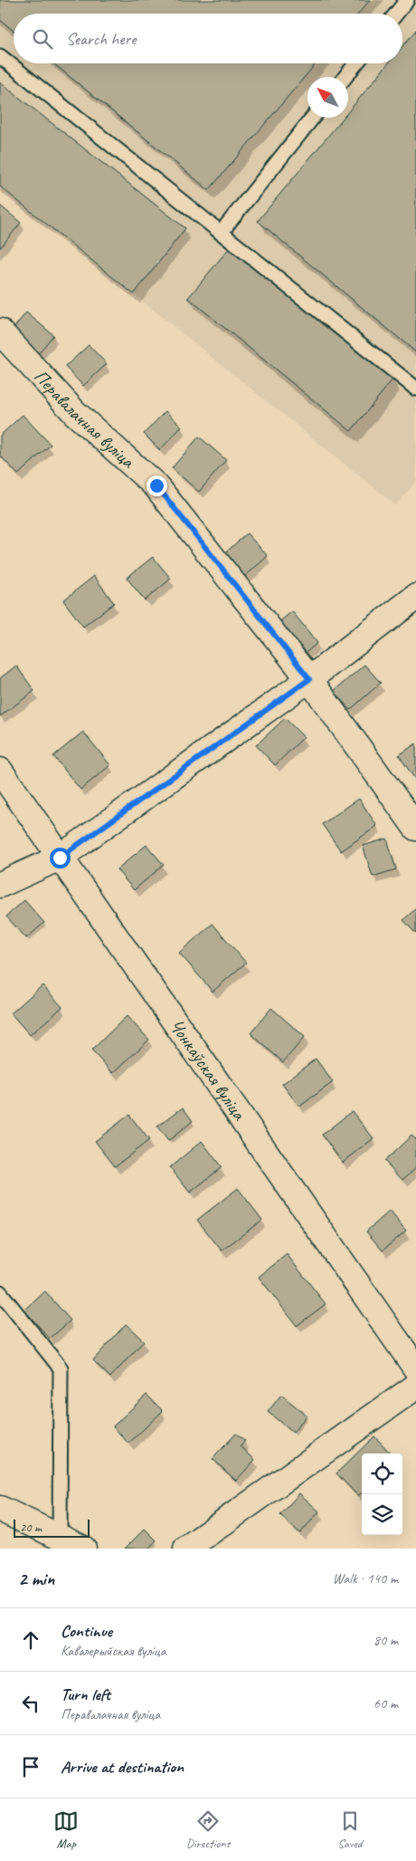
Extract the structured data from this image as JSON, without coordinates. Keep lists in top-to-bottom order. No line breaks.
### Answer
{"streets":{"street":["Перавалачная вуліца","Чонкаўская вуліца"]},"scale_bar":"20 m","north":"top left","page":{"search":"Search here","scale":"20 m","heading":["2 min","Walk · 140 m"],"list":[["Continue","Кавалерыйская вуліца","80 m"],["Turn left","Перавалачная вуліца","60 m"],"Arrive at destination"],"nav":["Map","Directions","Saved"]}}
